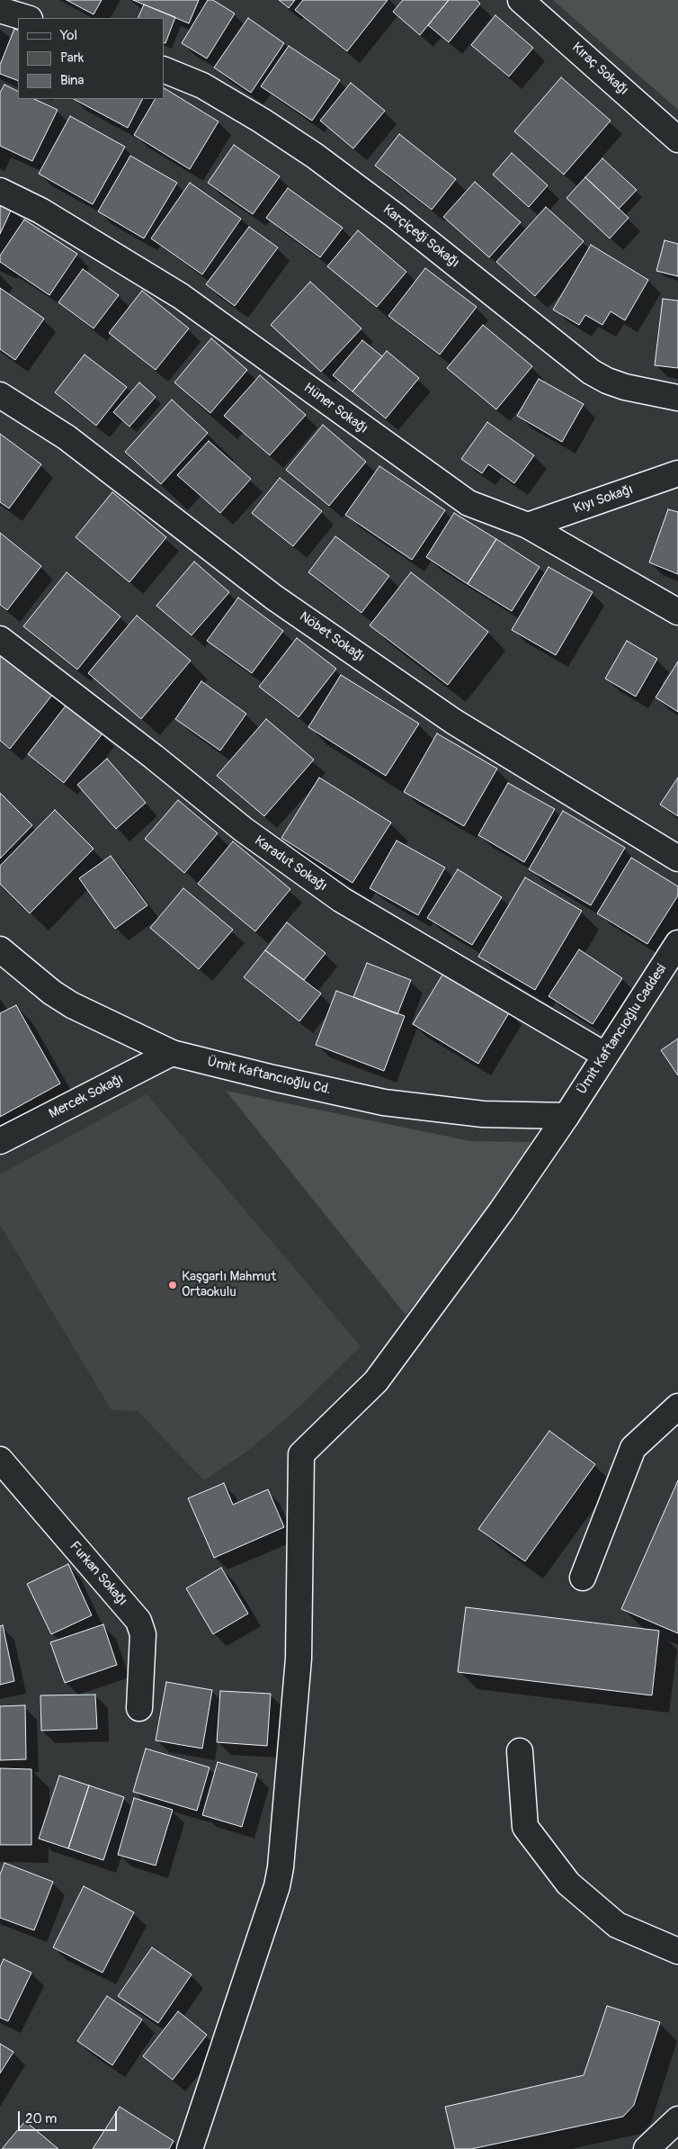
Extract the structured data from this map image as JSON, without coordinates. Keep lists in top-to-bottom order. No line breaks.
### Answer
{"streets":{"street":["Kıraç Sokağı","Karçiçeği Sokağı","Hüner Sokağı","Kıyı Sokağı","Nöbet Sokağı","Karadut Sokağı","Ümit Kaftancıoğlu Caddesi","Ümit Kaftancıoğlu Cd.","Mercek Sokağı","Furkan Sokağı"]},"crossings":[["Hüner Sokağı","Kıyı Sokağı"],["Karadut Sokağı","Ümit Kaftancıoğlu Caddesi"],["Ümit Kaftancıoğlu Caddesi","Ümit Kaftancıoğlu Cd."],["Ümit Kaftancıoğlu Cd.","Mercek Sokağı"]],"places":["Kaşgarlı Mahmut Ortaokulu"],"legend":["Yol","Park","Bina"],"scale_bar":"20 m"}
